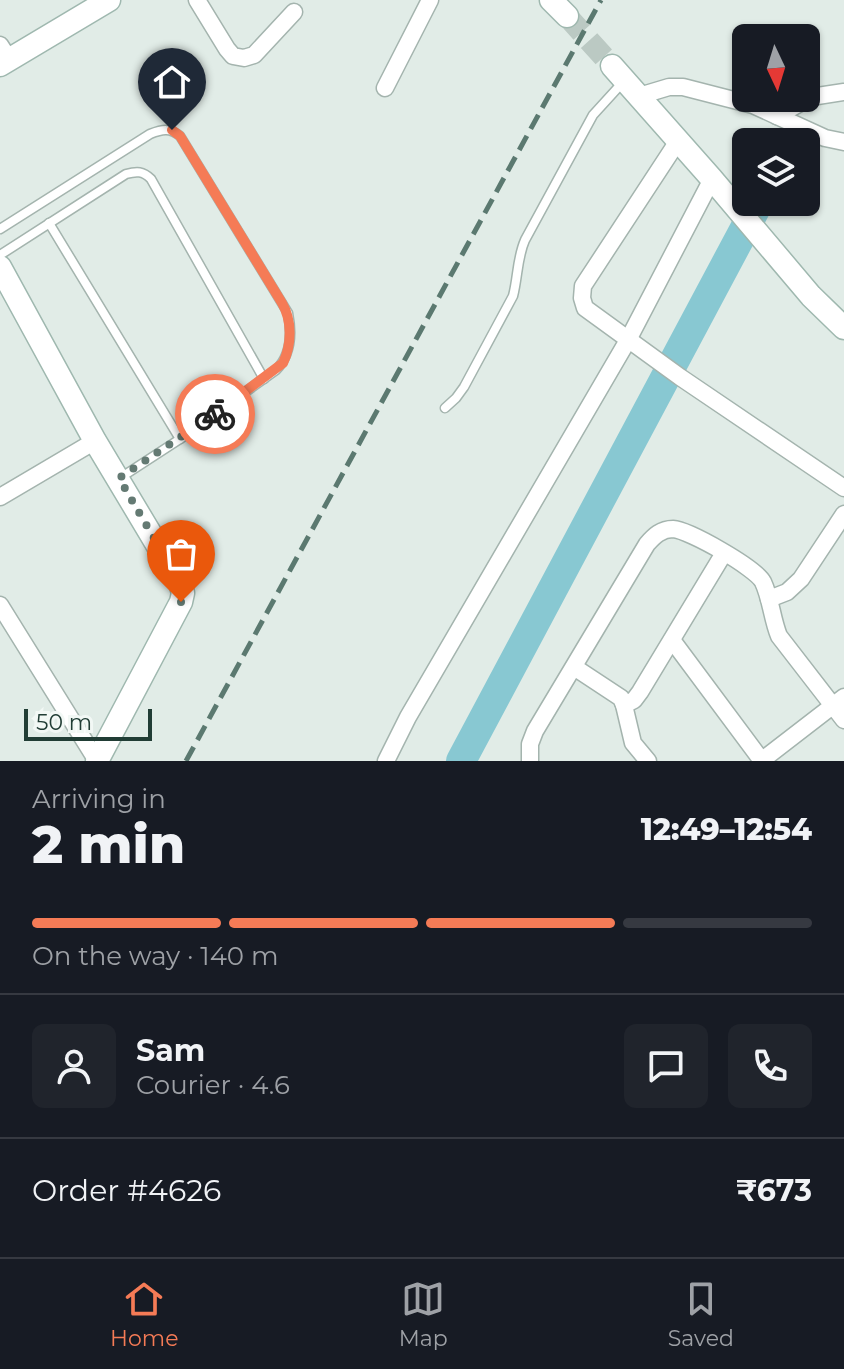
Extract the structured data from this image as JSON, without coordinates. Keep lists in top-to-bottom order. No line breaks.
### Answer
{"scale_bar":"50 m","north":"bottom","page":{"scale":"50 m","heading":["2 min","Arriving in","12:49–12:54"],"panel":["Sam","Courier · 4.6","Order #4626","₹673"],"bar":"On the way · 140 m","tabs":["Home","Map","Saved"]}}
